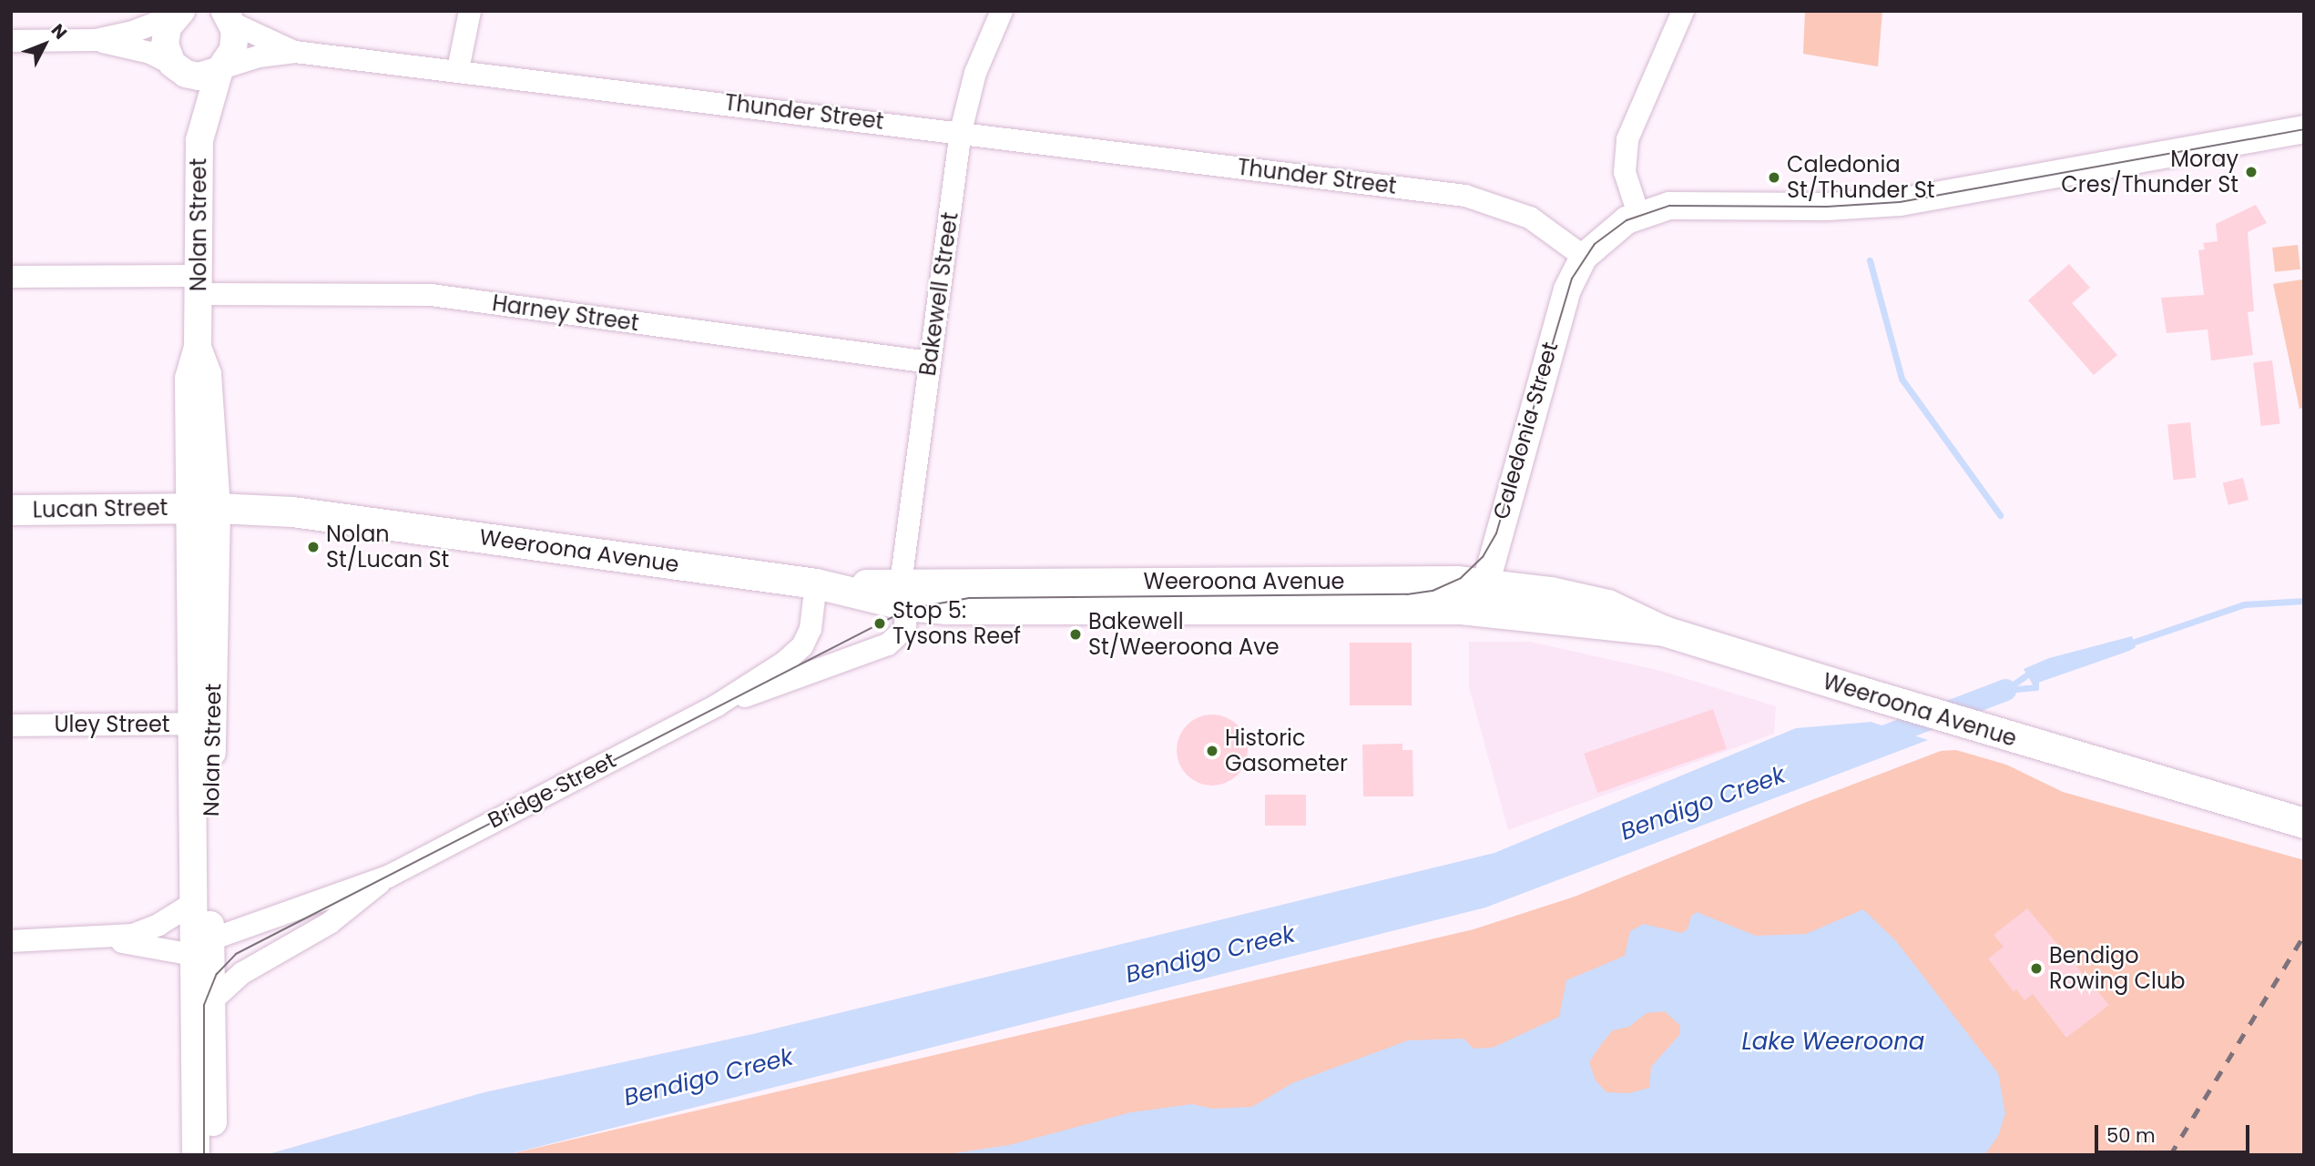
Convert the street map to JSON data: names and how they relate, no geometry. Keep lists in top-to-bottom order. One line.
{"streets":{"main road":["Lucan Street","Weeroona Avenue"],"street":["Thunder Street","Nolan Street","Bakewell Street","Harney Street","Caledonia Street","Uley Street","Bridge Street"]},"crossings":[["Thunder Street","Nolan Street"],["Thunder Street","Bakewell Street"],["Thunder Street","Caledonia Street"],["Nolan Street","Harney Street"],["Nolan Street","Lucan Street"],["Nolan Street","Weeroona Avenue"],["Nolan Street","Uley Street"],["Nolan Street","Bridge Street"],["Bakewell Street","Harney Street"],["Bakewell Street","Weeroona Avenue"],["Bakewell Street","Bridge Street"],["Caledonia Street","Weeroona Avenue"],["Lucan Street","Weeroona Avenue"],["Weeroona Avenue","Bridge Street"]],"water":["Bendigo Creek","Lake Weeroona"],"places":["Moray Cres/Thunder St","Caledonia St/Thunder St","Nolan St/Lucan St","Stop 5: Tysons Reef","Bakewell St/Weeroona Ave","Historic Gasometer","Bendigo Rowing Club"],"scale_bar":"50 m","north":"top right"}
